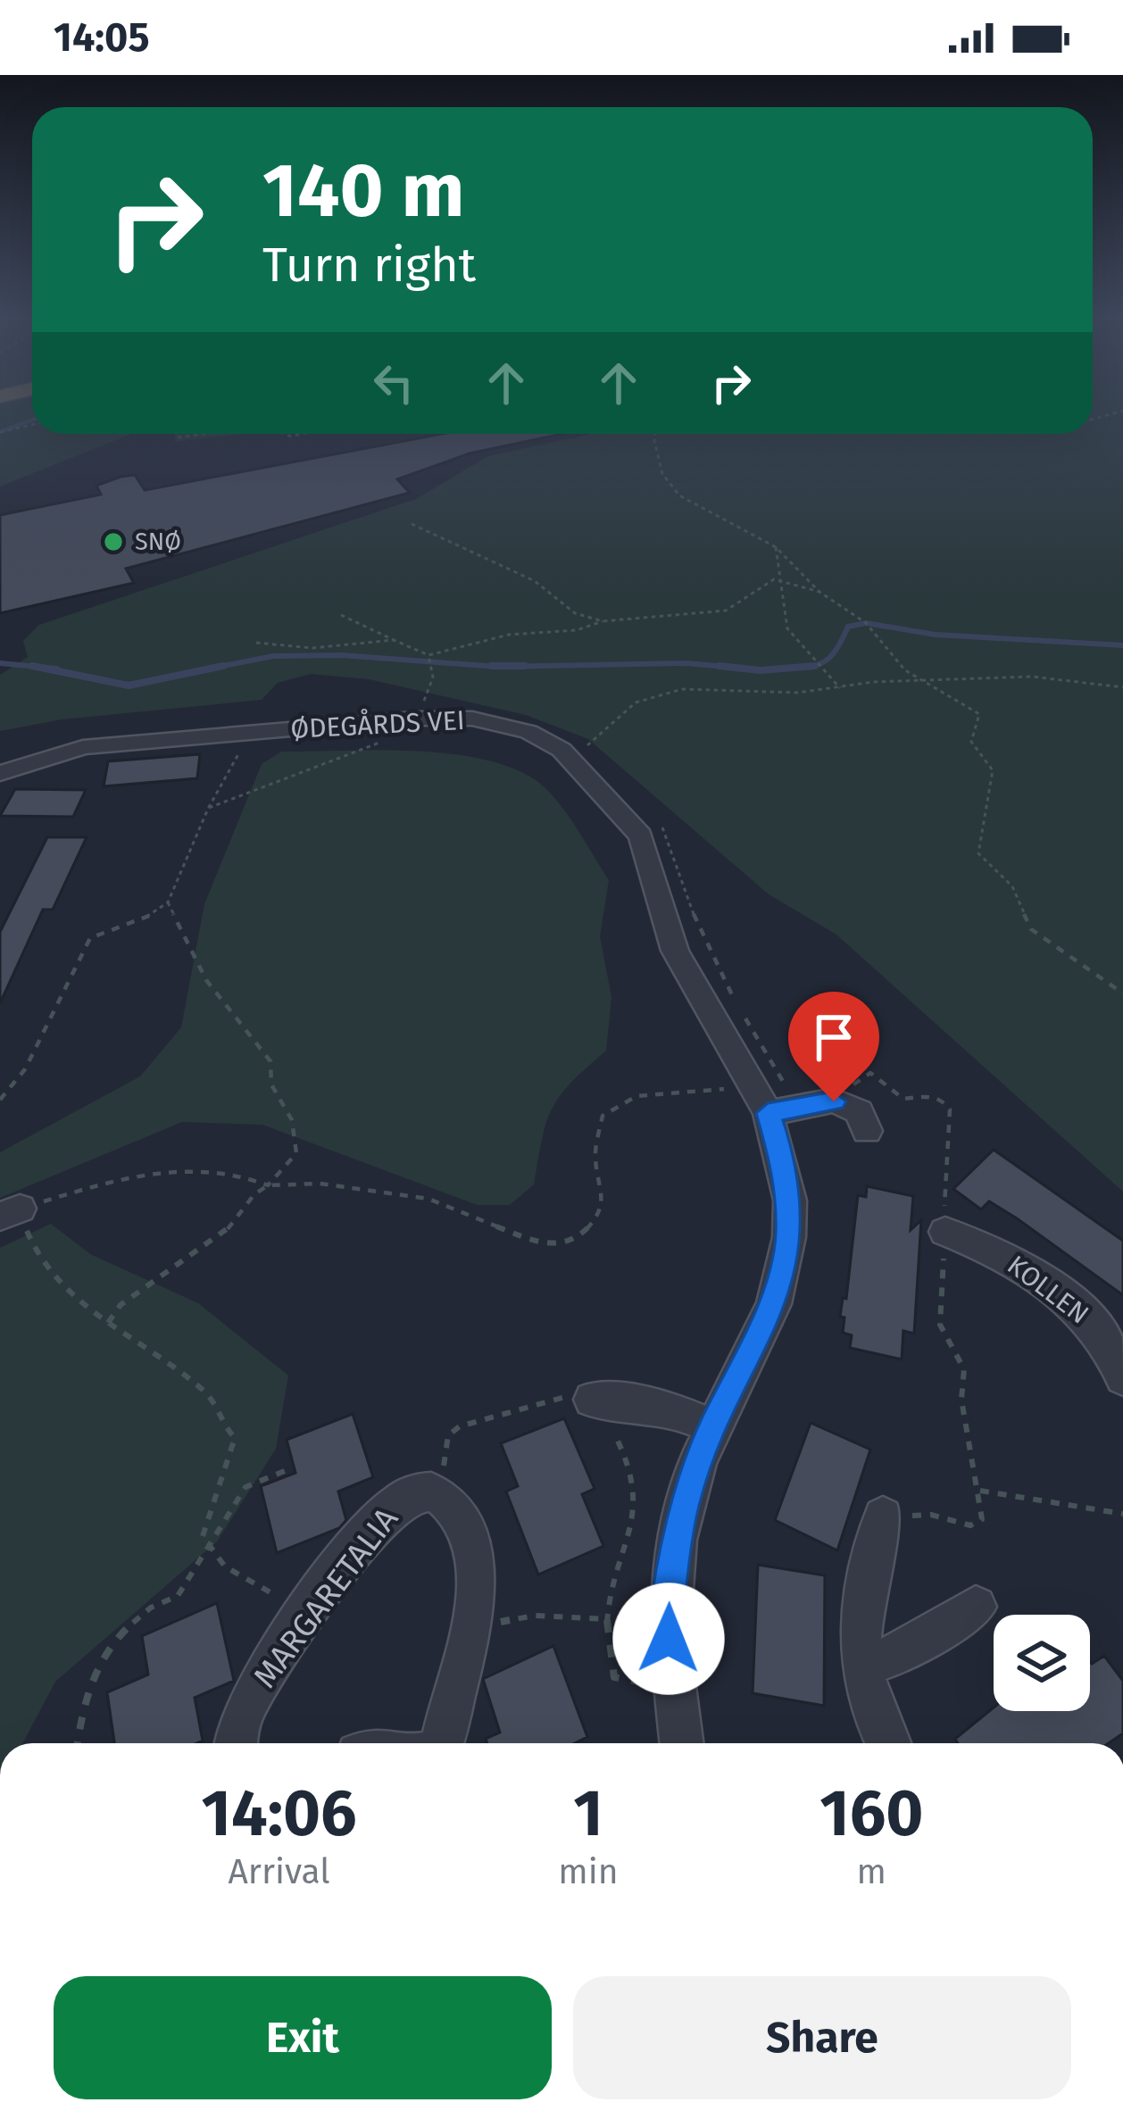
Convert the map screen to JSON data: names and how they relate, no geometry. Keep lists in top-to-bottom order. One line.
{"streets":{"street":["ØDEGÅRDS VEI","KOLLEN","MARGARETALIA"]},"places":["SNØ"],"page":{"status":"14:05","turn":["140 m","Turn right"],"eta":["14:06","Arrival","1","min","160","m"],"buttons":["Exit","Share"]}}
